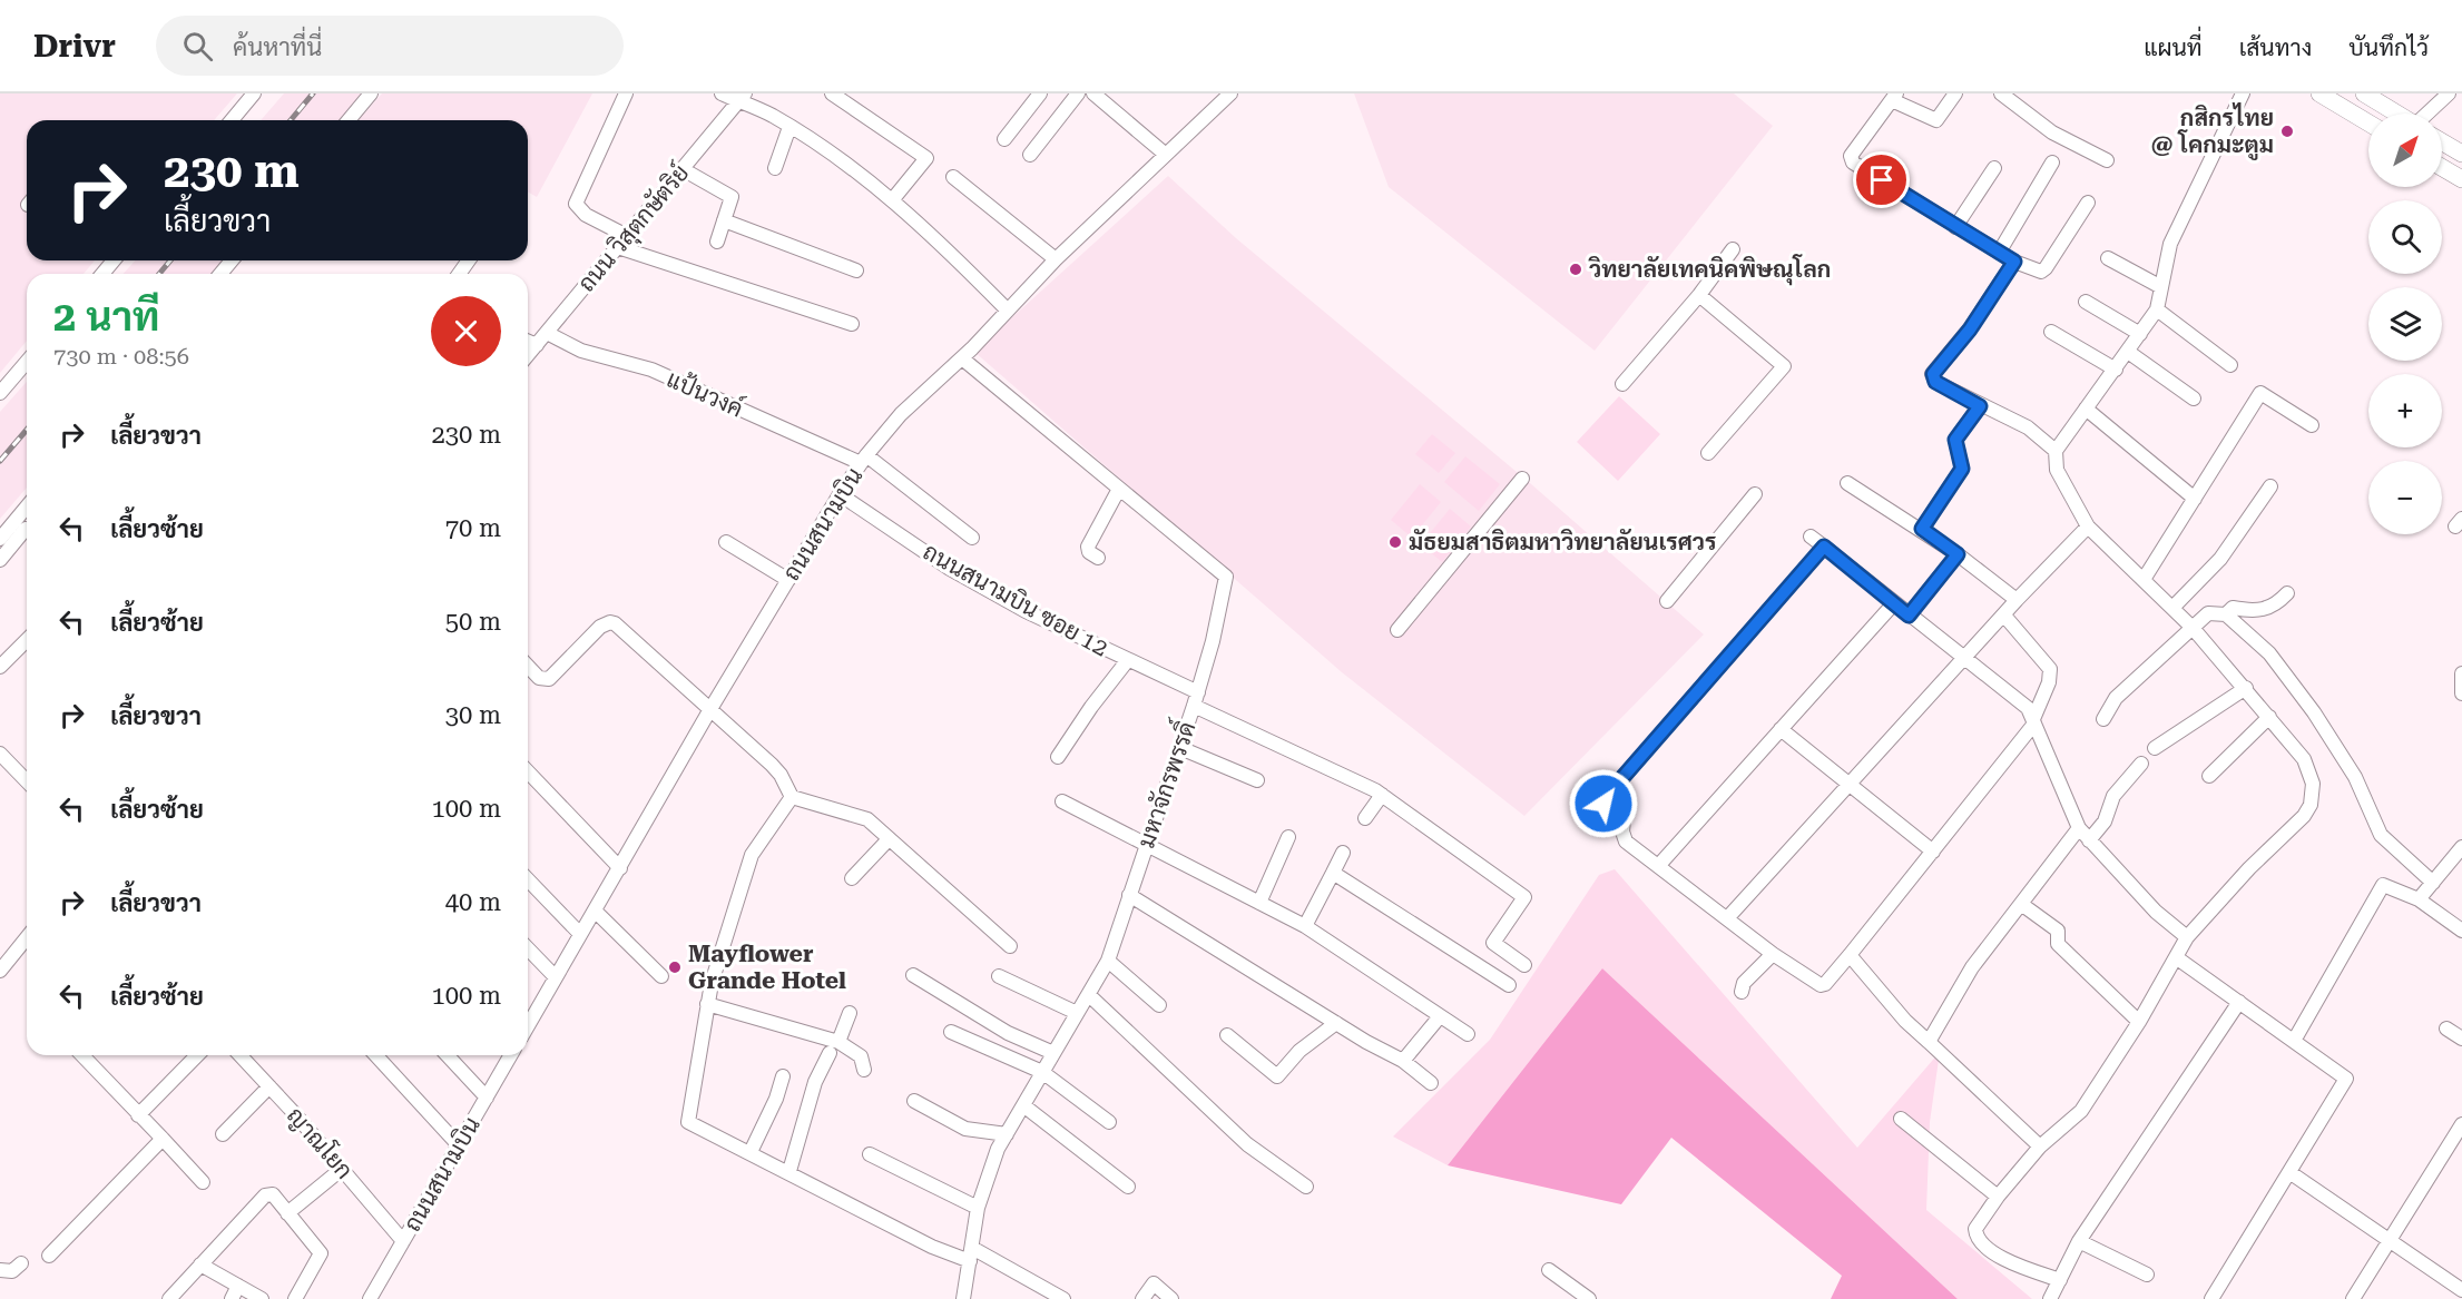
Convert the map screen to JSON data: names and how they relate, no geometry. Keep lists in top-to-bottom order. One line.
{"streets":{"street":["ถนน วิสุตกษัตริย์","แป้นวงค์","ถนนสนามบิน","ถนนสนามบิน ซอย 12","มหาจักรพรรดิ์","ญาณโยก"]},"crossings":[["ถนน วิสุตกษัตริย์","แป้นวงค์"],["แป้นวงค์","ถนนสนามบิน"],["ถนนสนามบิน","ถนนสนามบิน ซอย 12"],["ถนนสนามบิน","มหาจักรพรรดิ์"],["ถนนสนามบิน","ญาณโยก"],["ถนนสนามบิน ซอย 12","มหาจักรพรรดิ์"]],"places":["กสิกรไทย @ โคกมะตูม","วิทยาลัยเทคนิคพิษณุโลก","มัธยมสาธิตมหาวิทยาลัยนเรศวร","Mayflower Grande Hotel"],"north":"top right","page":{"header":"Drivr","search":"ค้นหาที่นี่","nav":["แผนที่","เส้นทาง","บันทึกไว้"],"map_buttons":["+","−"],"turn":["230 m","เลี้ยวขวา"],"heading":["2 นาที","730 m · 08:56"],"list":[{"name":"เลี้ยวขวา","value":"230 m"},{"name":"เลี้ยวซ้าย","value":"70 m"},{"name":"เลี้ยวซ้าย","value":"50 m"},{"name":"เลี้ยวขวา","value":"30 m"},{"name":"เลี้ยวซ้าย","value":"100 m"},{"name":"เลี้ยวขวา","value":"40 m"},{"name":"เลี้ยวซ้าย","value":"100 m"}]}}
